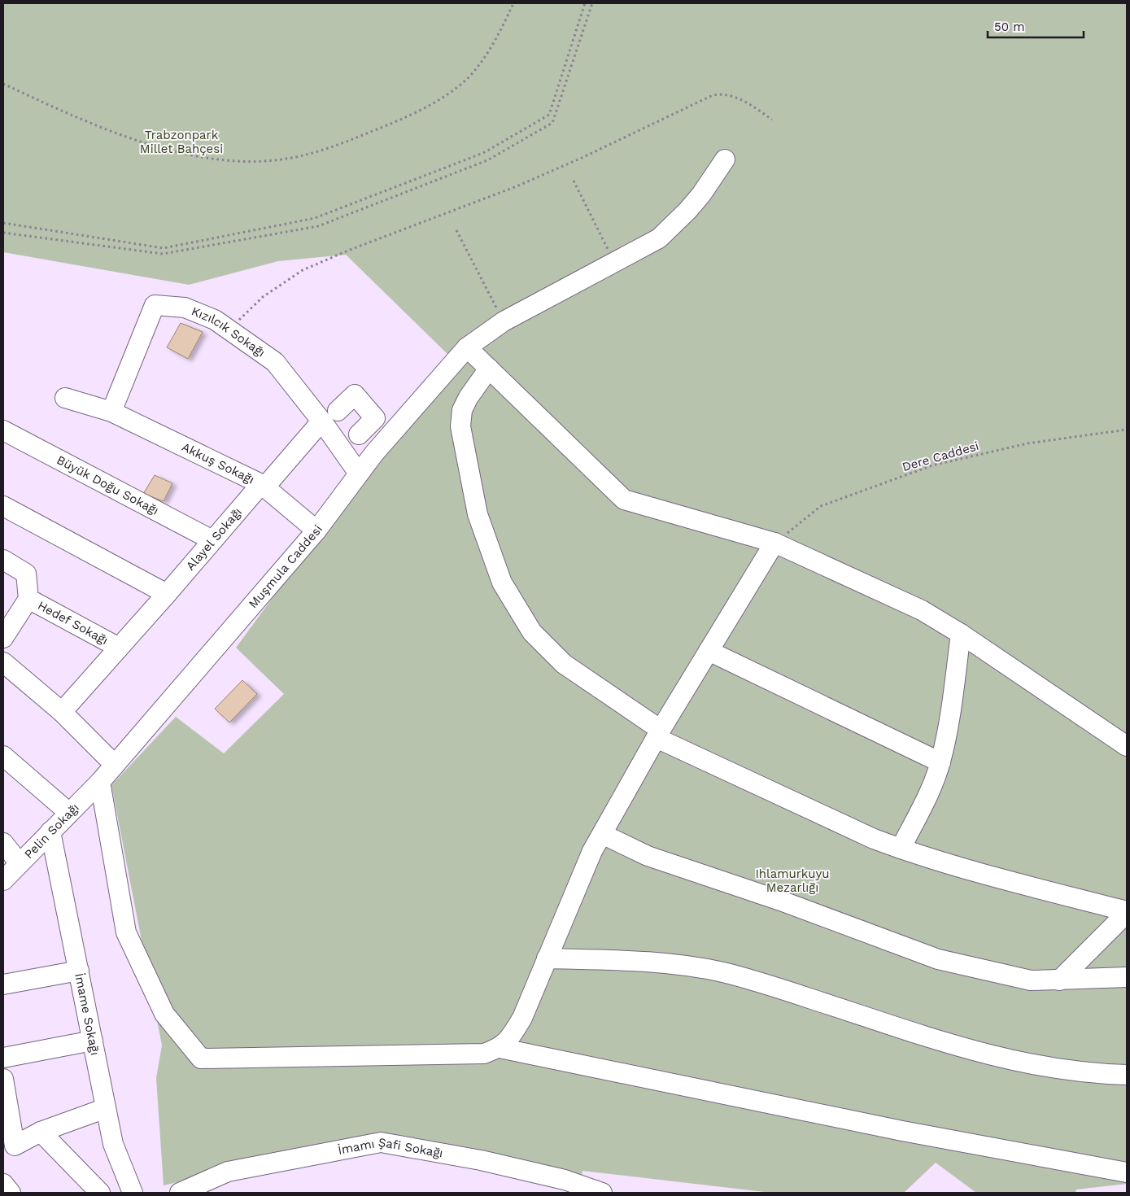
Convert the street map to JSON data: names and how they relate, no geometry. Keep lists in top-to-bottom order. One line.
{"streets":{"street":["Kızılcık Sokağı","Akkuş Sokağı","Büyük Doğu Sokağı","Alayel Sokağı","Muşmula Caddesi","Hedef Sokağı","Pelin Sokağı","İmame Sokağı","İmamı Şafi Sokağı"],"path":["Dere Caddesi"]},"crossings":[["Kızılcık Sokağı","Akkuş Sokağı"],["Kızılcık Sokağı","Alayel Sokağı"],["Kızılcık Sokağı","Muşmula Caddesi"],["Akkuş Sokağı","Alayel Sokağı"],["Akkuş Sokağı","Muşmula Caddesi"],["Büyük Doğu Sokağı","Alayel Sokağı"],["Alayel Sokağı","Muşmula Caddesi"],["Alayel Sokağı","Hedef Sokağı"],["Muşmula Caddesi","Pelin Sokağı"],["Pelin Sokağı","İmame Sokağı"]],"parks":["Trabzonpark Millet Bahçesi","Ihlamurkuyu Mezarlığı"],"scale_bar":"50 m"}
